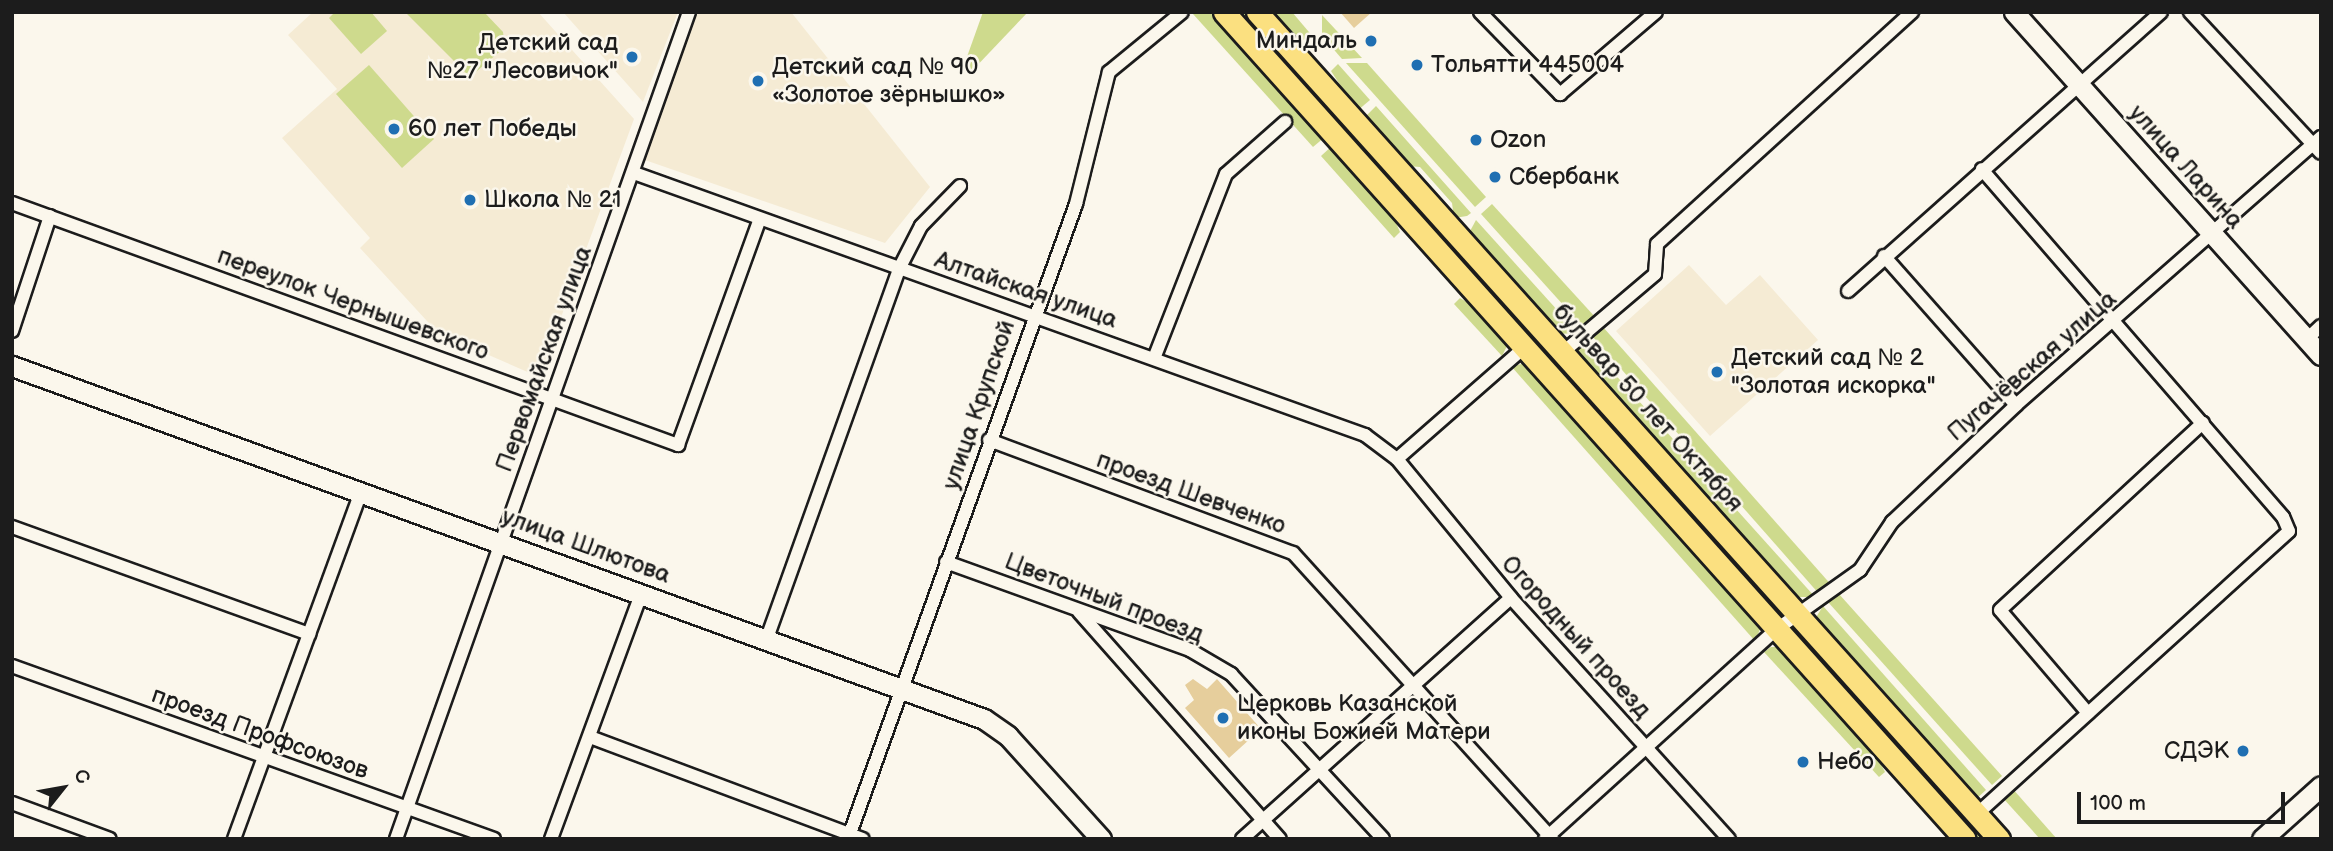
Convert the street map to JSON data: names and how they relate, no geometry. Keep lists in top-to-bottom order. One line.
{"streets":{"main road":["улица Ларина","бульвар 50 лет Октября","улица Шлютова"],"street":["Алтайская улица","переулок Чернышевского","Первомайская улица","Пугачёвская улица","улица Крупской","проезд Шевченко","Цветочный проезд","Огородный проезд","проезд Профсоюзов"]},"crossings":[["улица Ларина","Пугачёвская улица"],["Алтайская улица","переулок Чернышевского"],["Алтайская улица","Первомайская улица"],["Алтайская улица","улица Крупской"],["Алтайская улица","Огородный проезд"],["переулок Чернышевского","Первомайская улица"],["Первомайская улица","улица Шлютова"],["Первомайская улица","проезд Профсоюзов"],["Пугачёвская улица","бульвар 50 лет Октября"],["улица Крупской","проезд Шевченко"],["улица Крупской","улица Шлютова"],["улица Крупской","Цветочный проезд"]],"places":["Миндаль","Детский сад №27 \"Лесовичок\"","Тольятти 445004","Детский сад № 90 «Золотое зёрнышко»","60 лет Победы","Ozon","Сбербанк","Школа № 21","Детский сад № 2 \"Золотая искорка\"","Церковь Казанской иконы Божией Матери","СДЭК","Небо"],"scale_bar":"100 m","north":"top right"}
